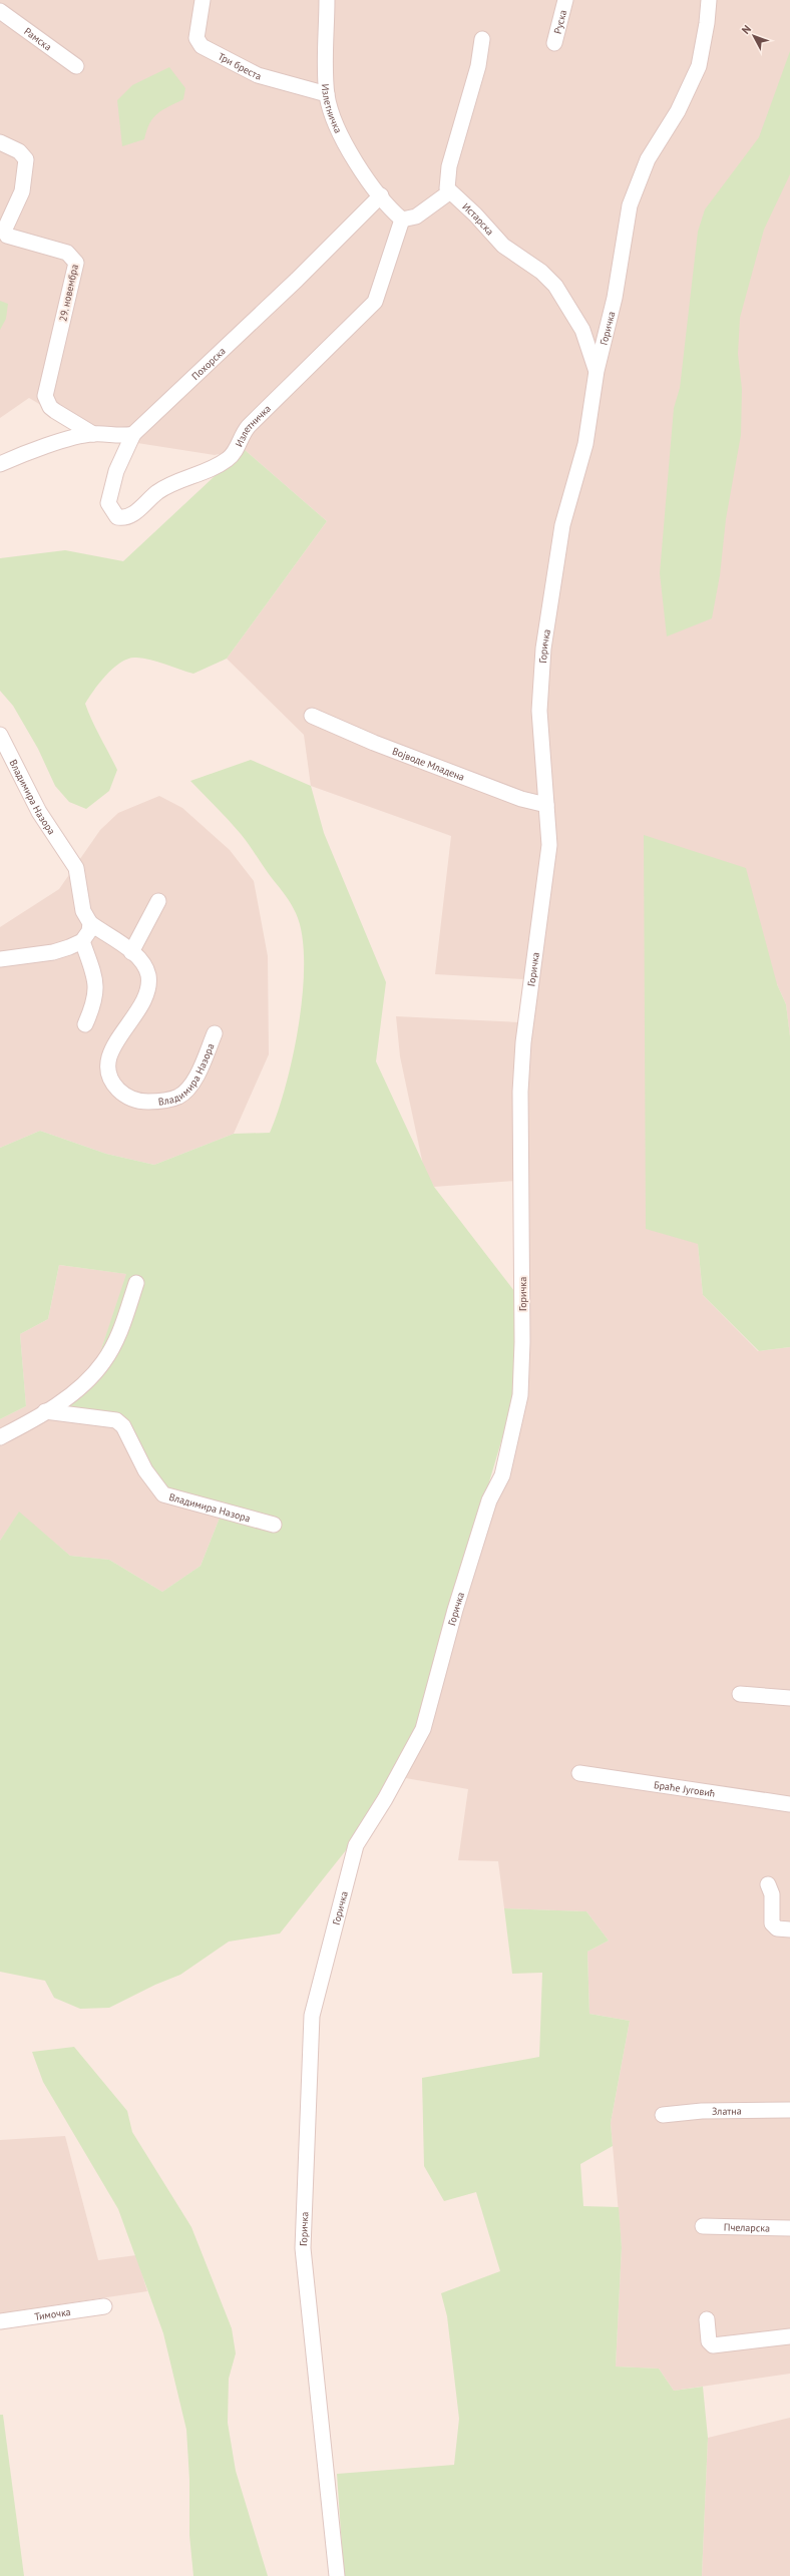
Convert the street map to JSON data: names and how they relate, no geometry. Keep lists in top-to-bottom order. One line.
{"streets":{"street":["Руска","Рамска","Три бреста","Излетничка","Истарска","29. новембра","Горичка","Похорска","Војводе Младена","Владимира Назора","Браће Југовић","Златна","Пчеларска","Тимочка"]},"crossings":[["Три бреста","Излетничка"],["Излетничка","Похорска"],["Истарска","Горичка"],["Горичка","Војводе Младена"]],"north":"top left"}
